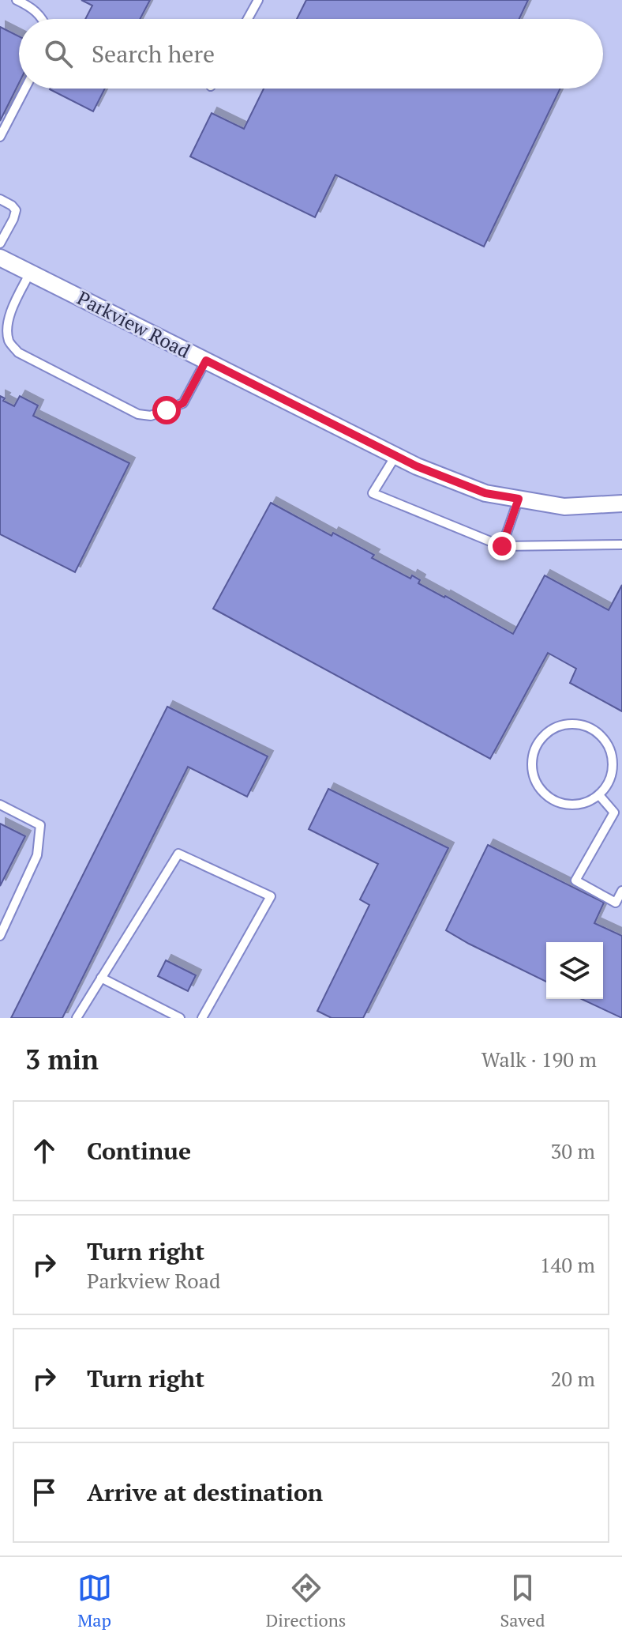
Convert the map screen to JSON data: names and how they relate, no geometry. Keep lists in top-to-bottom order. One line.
{"streets":{"street":["Parkview Road"]},"page":{"search":"Search here","heading":["3 min","Walk · 190 m"],"list":[["Continue","30 m"],["Turn right","Parkview Road","140 m"],["Turn right","20 m"],"Arrive at destination"],"nav":["Map","Directions","Saved"]}}
